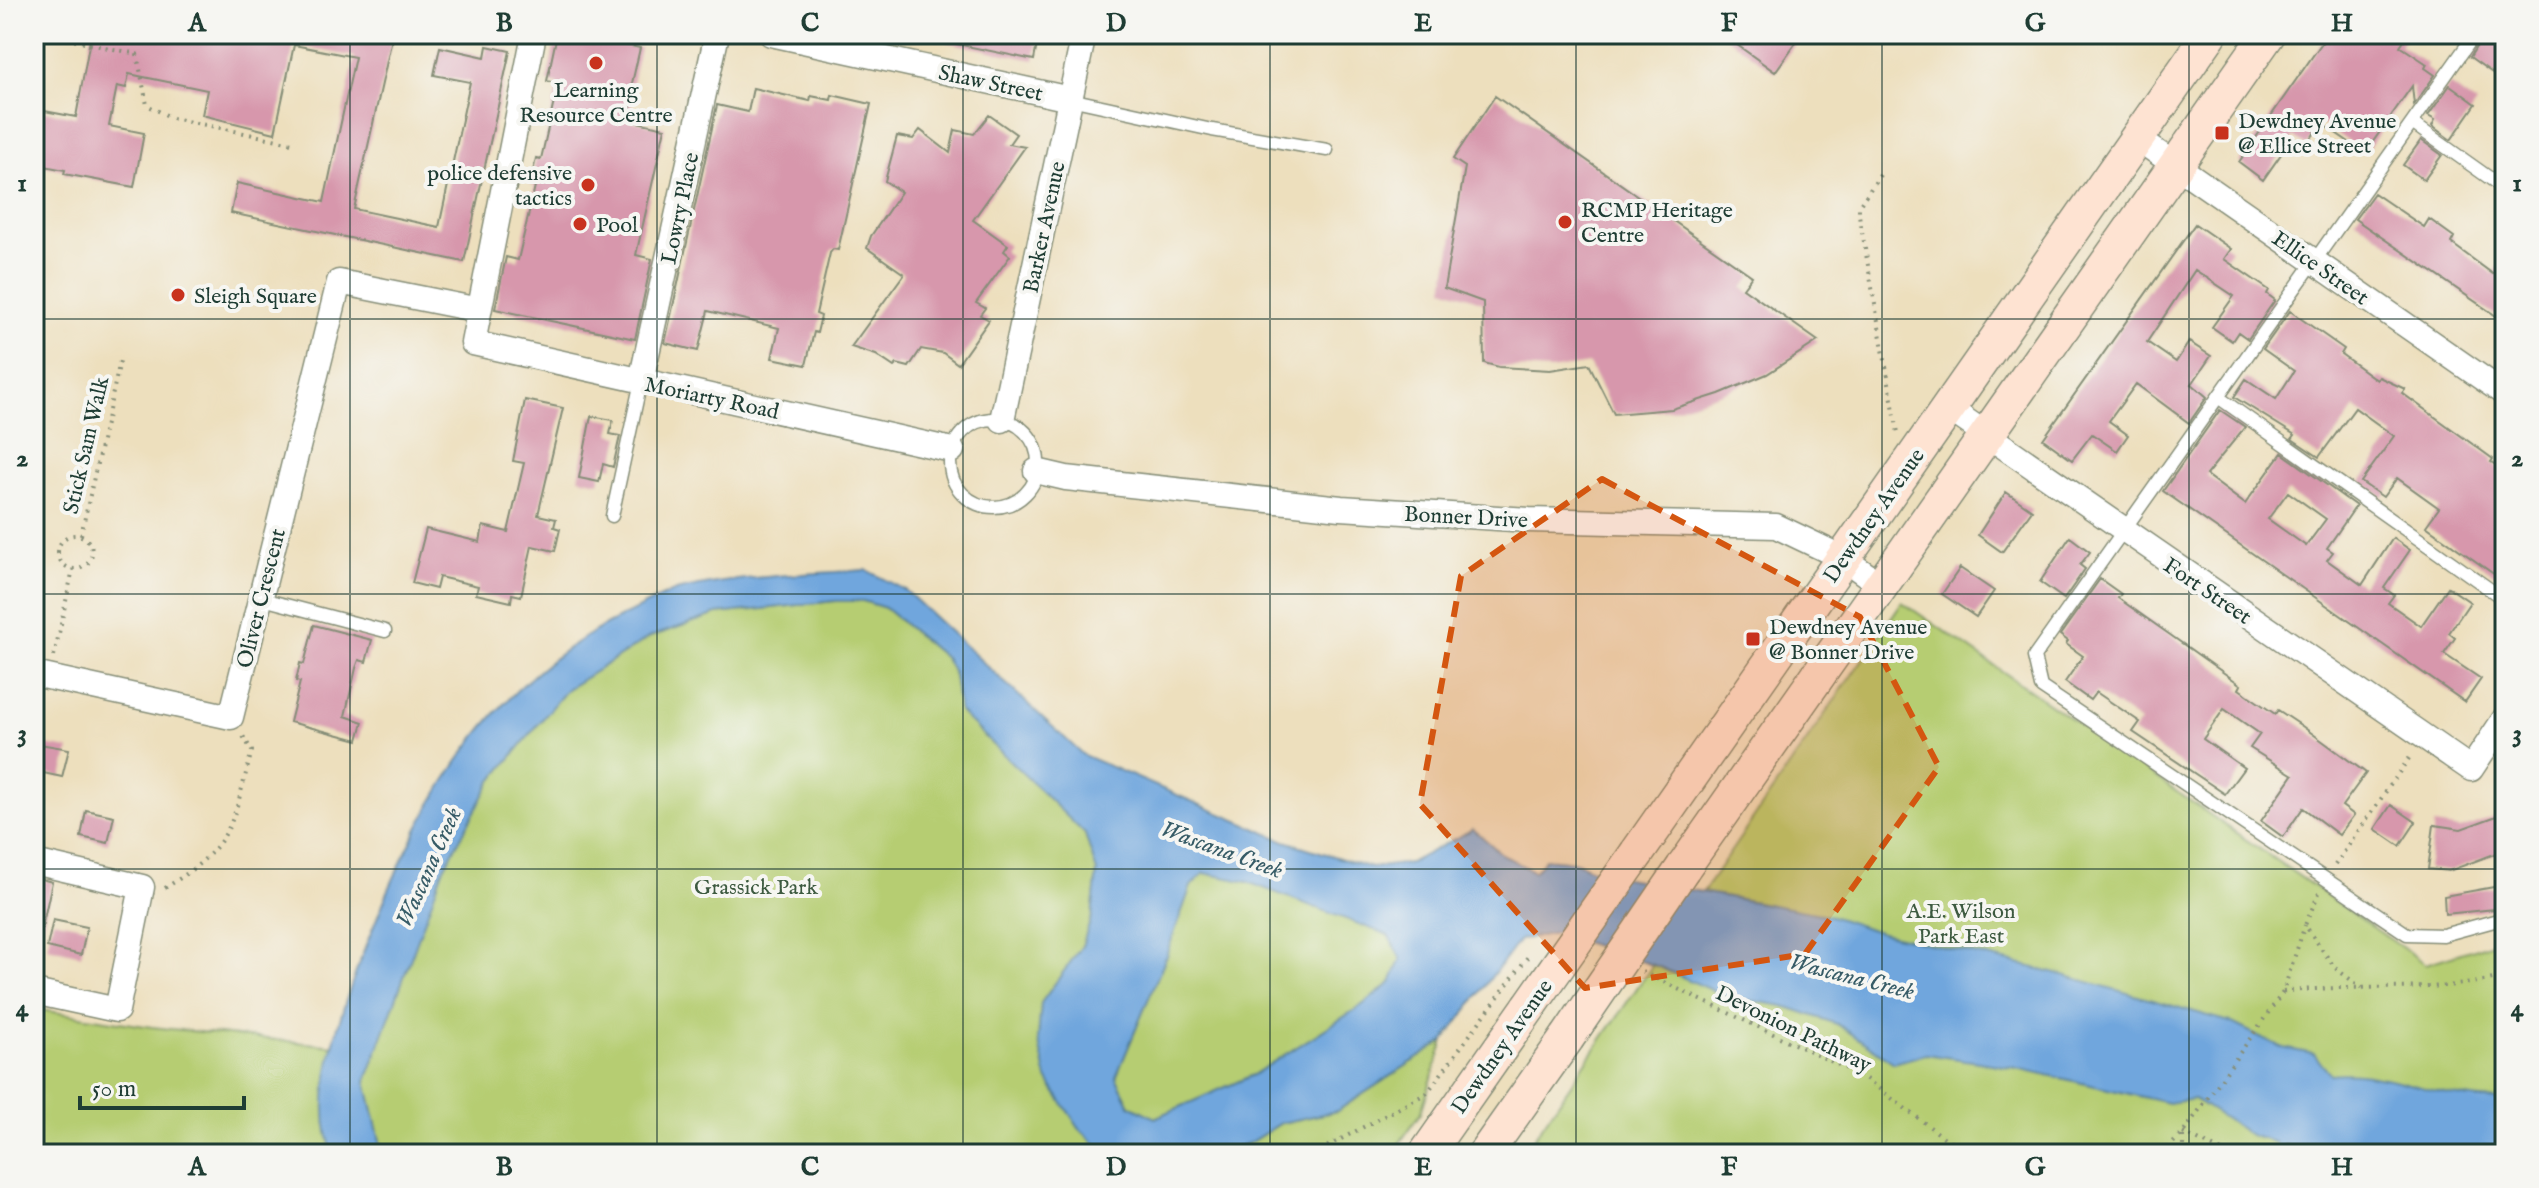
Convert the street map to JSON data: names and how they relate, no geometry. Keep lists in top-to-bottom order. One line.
{"streets":{"main road":["Dewdney Avenue"],"street":["Shaw Street","Lowry Place","Barker Avenue","Ellice Street","Moriarty Road","Bonner Drive","Fort Street","Oliver Crescent"],"path":["Stick Sam Walk","Devonion Pathway"]},"crossings":[["Shaw Street","Barker Avenue"],["Lowry Place","Moriarty Road"],["Barker Avenue","Moriarty Road"],["Barker Avenue","Bonner Drive"],["Ellice Street","Dewdney Avenue"],["Moriarty Road","Bonner Drive"],["Moriarty Road","Oliver Crescent"],["Dewdney Avenue","Bonner Drive"],["Dewdney Avenue","Fort Street"]],"water":["Wascana Creek"],"parks":["Grassick Park","A.E. Wilson Park East"],"places":{"other":["Learning Resource Centre","police defensive tactics","RCMP Heritage Centre","Pool","Sleigh Square"],"transit":["Dewdney Avenue @ Ellice Street","Dewdney Avenue @ Bonner Drive"]},"scale_bar":"50 m","grid":{"columns":["A","B","C","D","E","F","G","H"],"rows":["1","2","3","4"]}}
